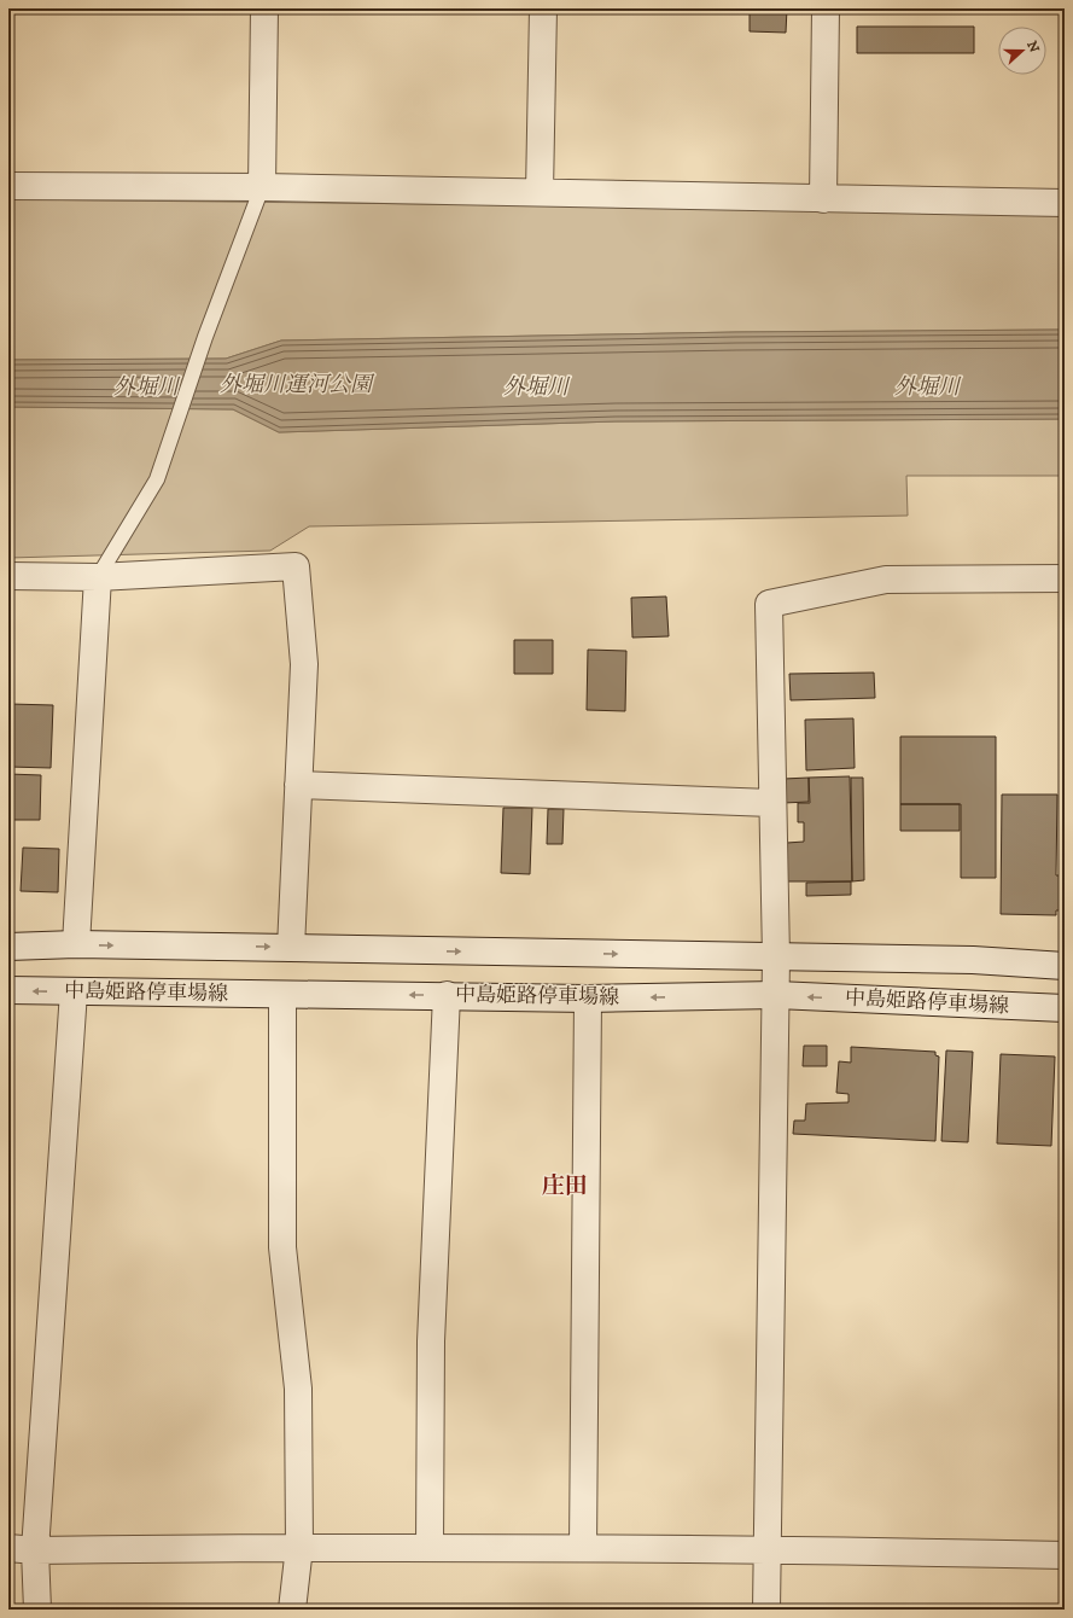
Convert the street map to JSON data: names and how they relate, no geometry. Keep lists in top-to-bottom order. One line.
{"streets":{"street":["中島姫路停車場線"]},"districts":["庄田"],"water":["外堀川運河公園","外堀川"],"north":"right"}
